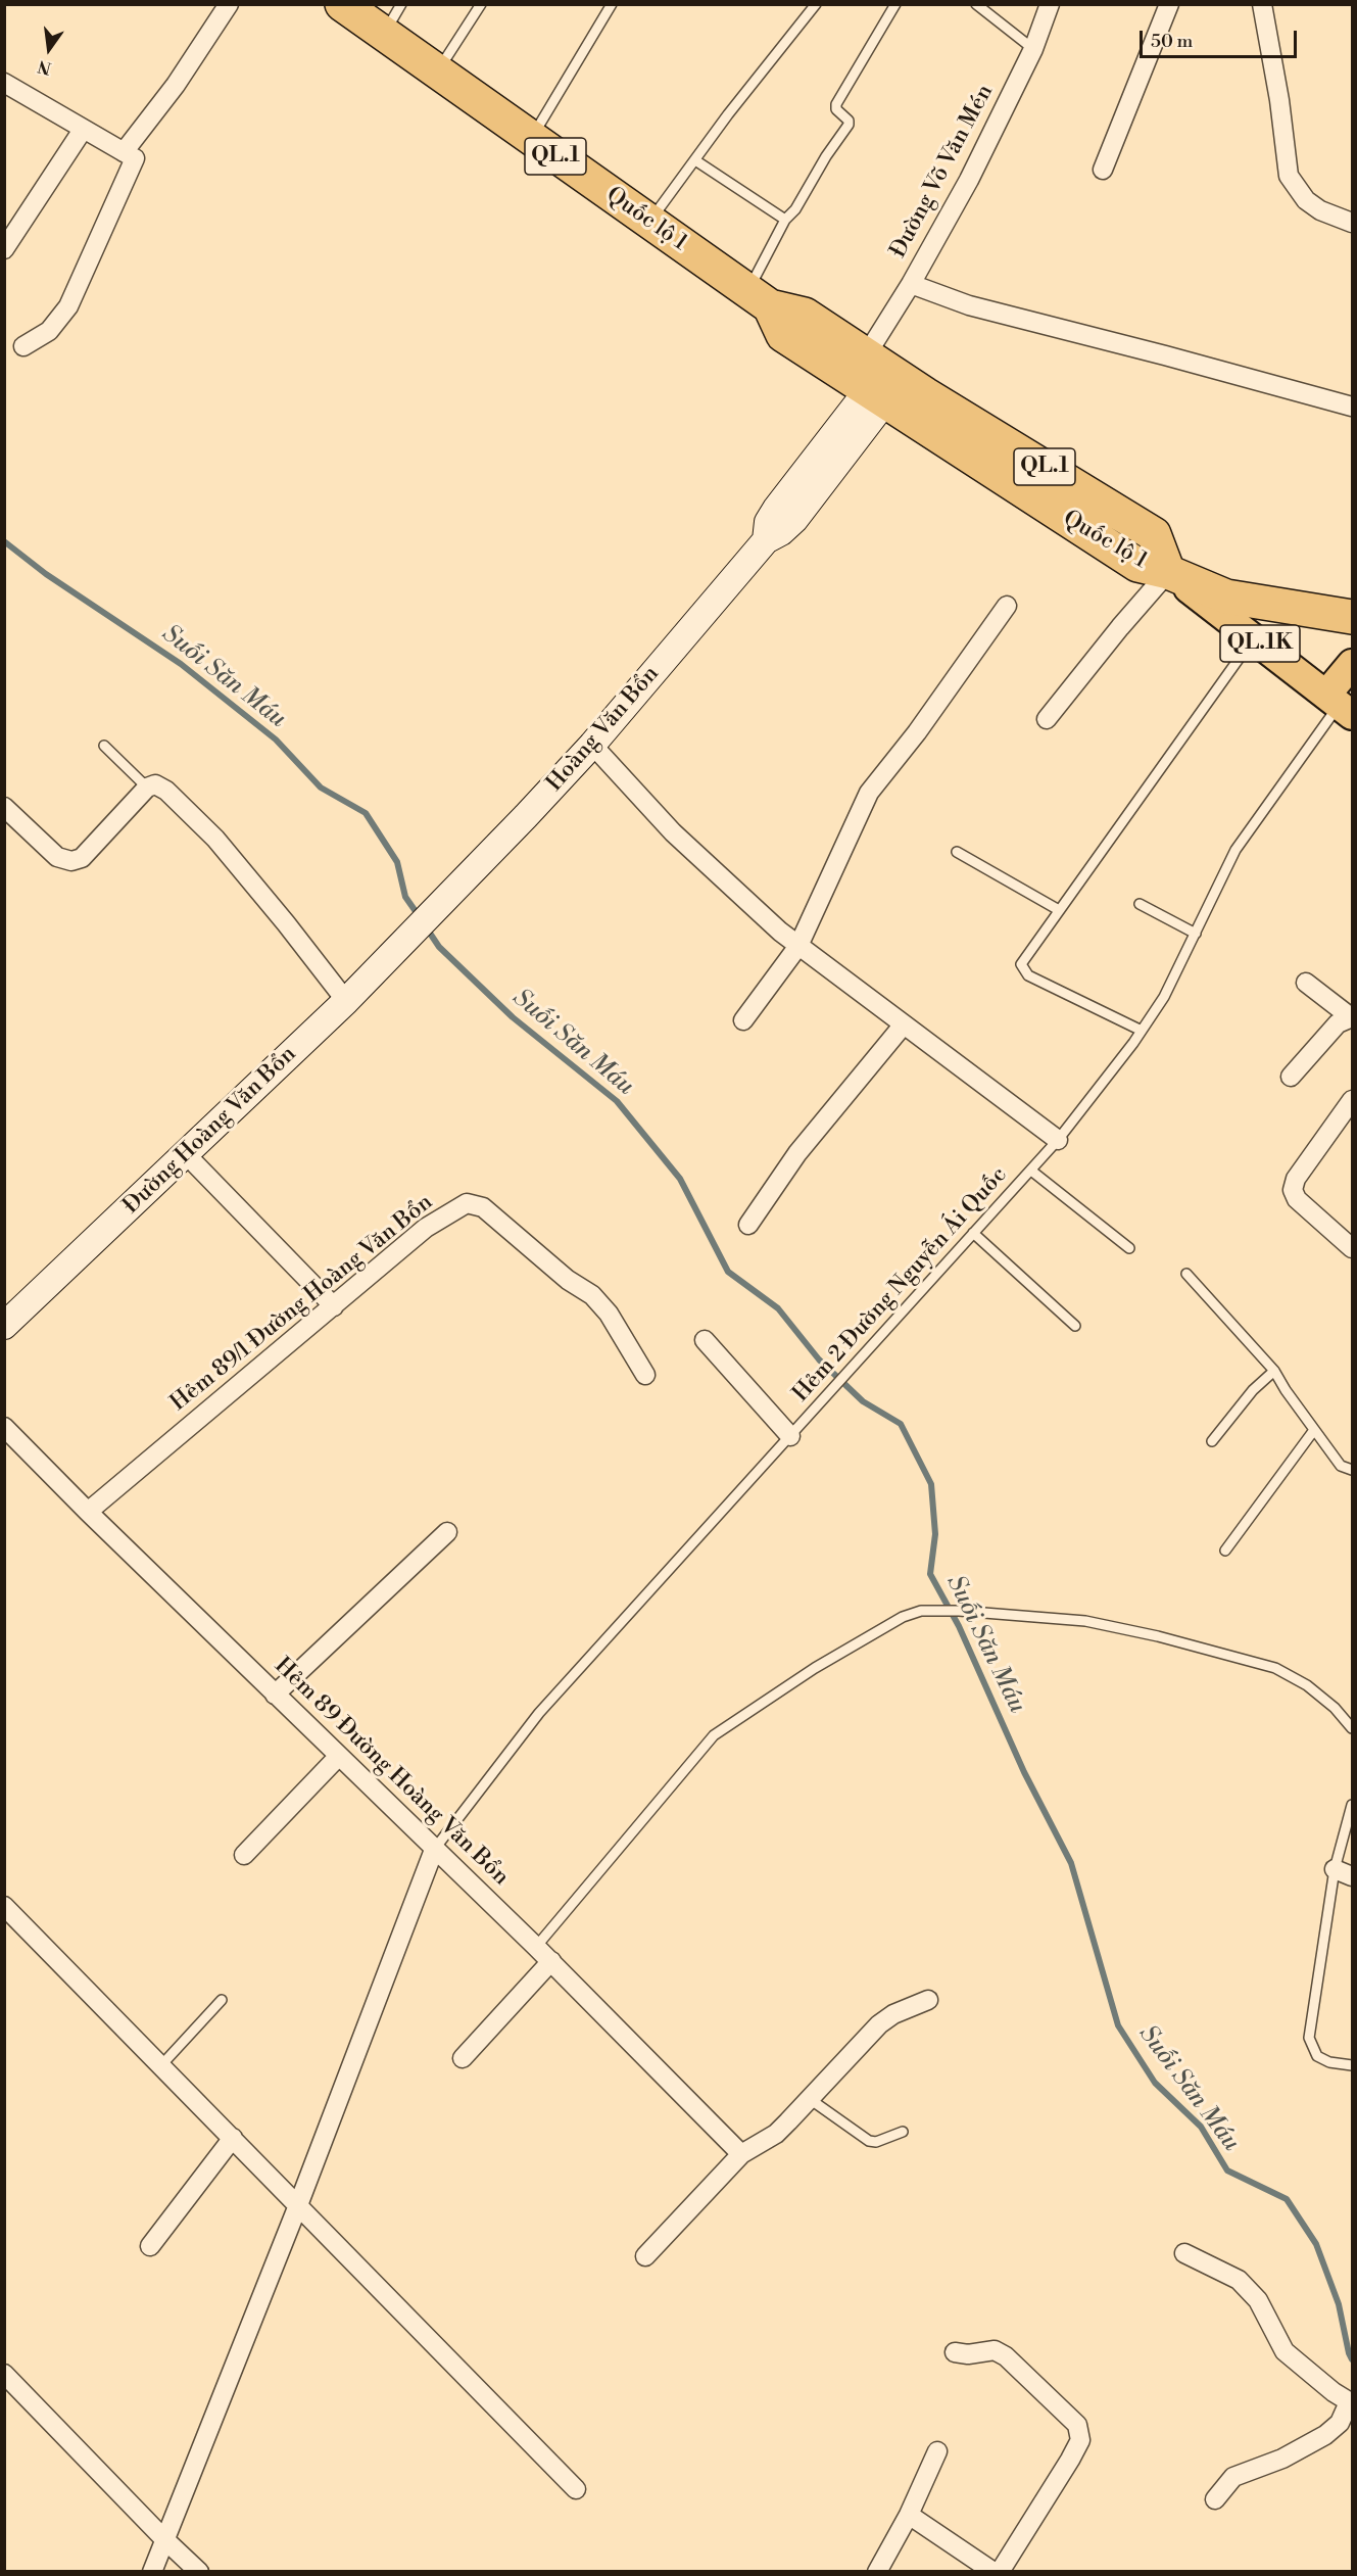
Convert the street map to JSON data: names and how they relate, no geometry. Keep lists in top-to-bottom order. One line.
{"streets":{"highway":["QL.1","Quốc lộ 1"],"main road":["QL.1K","Hoàng Văn Bổn","Đường Hoàng Văn Bổn"],"street":["Đường Võ Văn Mén","Hẻm 89/1 Đường Hoàng Văn Bổn","Hẻm 89 Đường Hoàng Văn Bổn"],"lane":["Hẻm 2 Đường Nguyễn Ái Quốc"]},"crossings":[["Đường Võ Văn Mén","Quốc lộ 1"],["Đường Võ Văn Mén","Hoàng Văn Bổn"],["Quốc lộ 1","QL.1K"],["Quốc lộ 1","Hoàng Văn Bổn"],["QL.1K","Hẻm 2 Đường Nguyễn Ái Quốc"],["Hoàng Văn Bổn","Đường Hoàng Văn Bổn"],["Hẻm 2 Đường Nguyễn Ái Quốc","Hẻm 89 Đường Hoàng Văn Bổn"],["Hẻm 89/1 Đường Hoàng Văn Bổn","Hẻm 89 Đường Hoàng Văn Bổn"]],"water":["Suối Săn Máu"],"scale_bar":"50 m","north":"bottom"}
